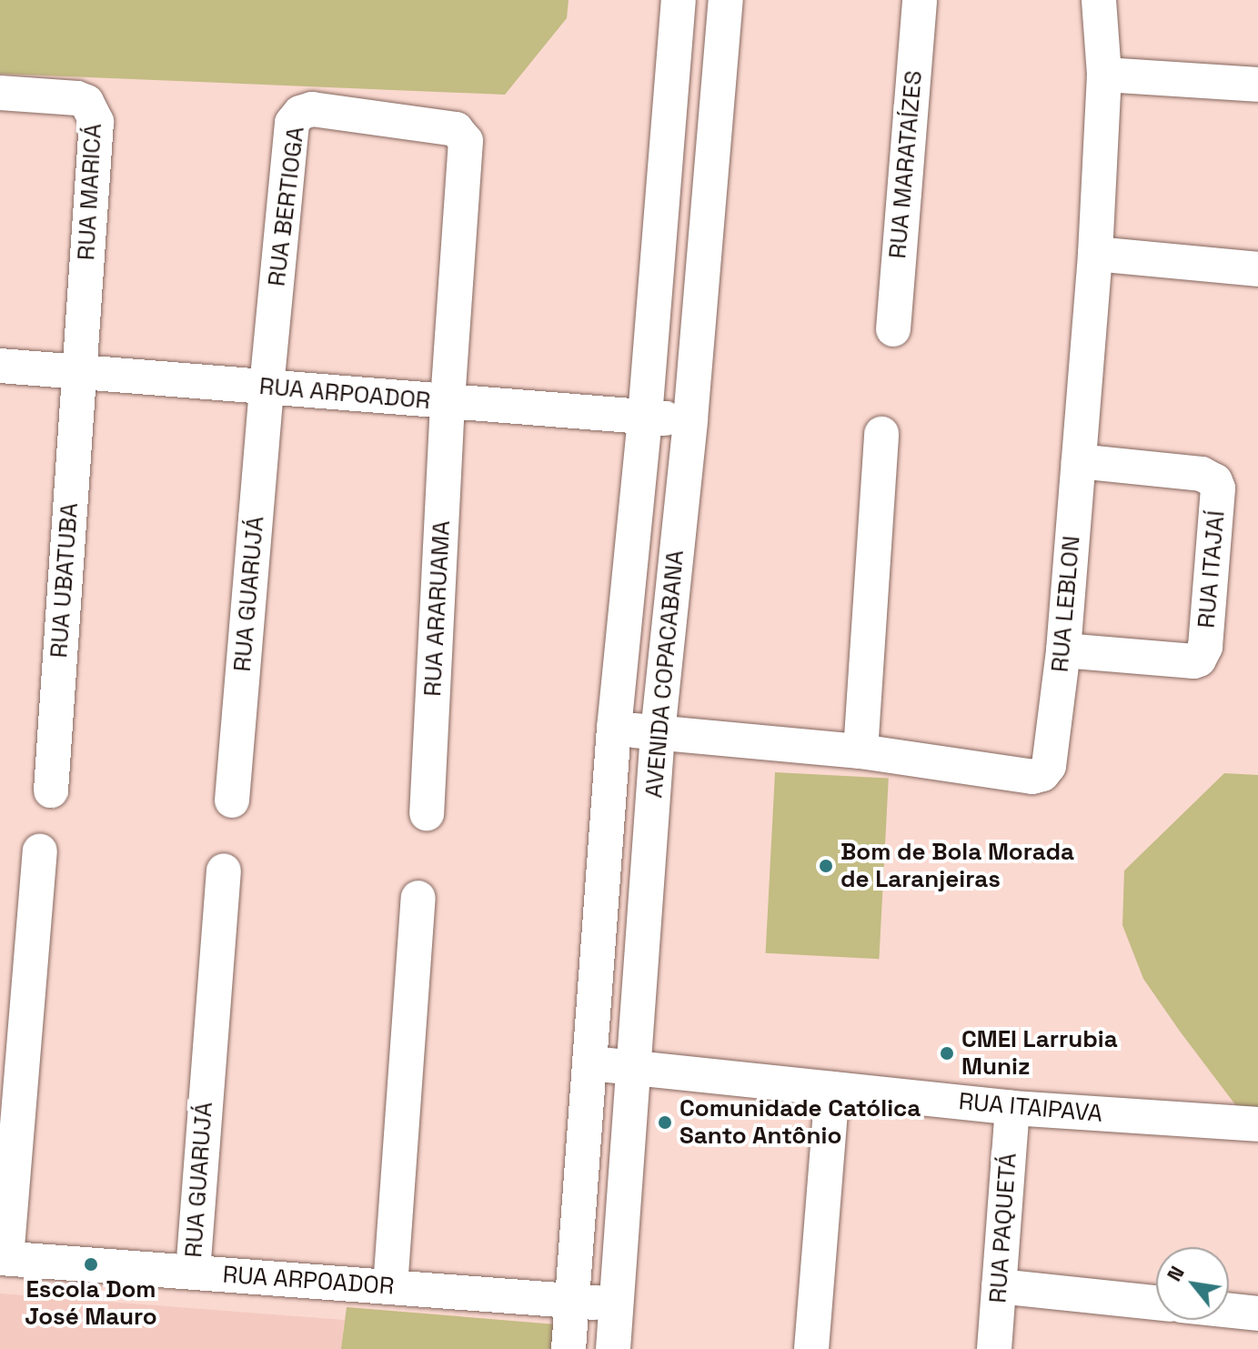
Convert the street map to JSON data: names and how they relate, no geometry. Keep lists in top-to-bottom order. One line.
{"streets":{"street":["RUA MARATAÍZES","RUA MARICÁ","RUA BERTIOGA","RUA ARPOADOR","RUA ITAJAÍ","RUA UBATUBA","RUA GUARUJÁ","RUA LEBLON","RUA ARARUAMA","AVENIDA COPACABANA","RUA ITAIPAVA","RUA PAQUETÁ"]},"crossings":[["RUA MARICÁ","RUA ARPOADOR"],["RUA MARICÁ","RUA UBATUBA"],["RUA BERTIOGA","RUA ARPOADOR"],["RUA BERTIOGA","RUA GUARUJÁ"],["RUA BERTIOGA","RUA ARARUAMA"],["RUA ARPOADOR","RUA UBATUBA"],["RUA ARPOADOR","RUA GUARUJÁ"],["RUA ARPOADOR","RUA ARARUAMA"],["RUA ARPOADOR","AVENIDA COPACABANA"],["RUA ITAJAÍ","RUA LEBLON"],["RUA LEBLON","AVENIDA COPACABANA"],["AVENIDA COPACABANA","RUA ITAIPAVA"],["RUA ITAIPAVA","RUA PAQUETÁ"]],"places":["Bom de Bola Morada de Laranjeiras","CMEI Larrubia Muniz","Comunidade Católica Santo Antônio","Escola Dom José Mauro"],"north":"top left"}
